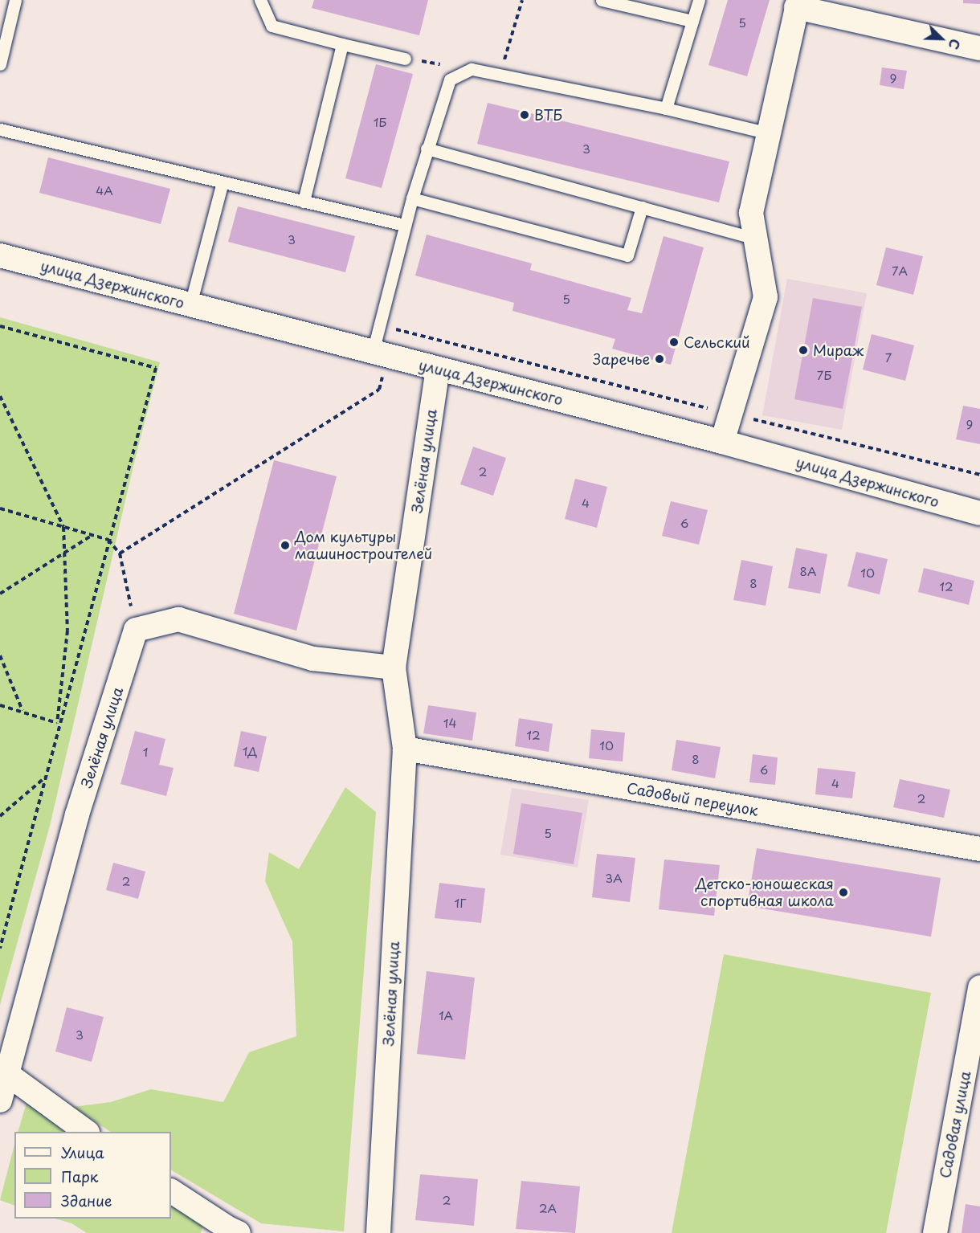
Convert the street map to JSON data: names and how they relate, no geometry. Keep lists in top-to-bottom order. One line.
{"streets":{"street":["улица Дзержинского","Зелёная улица","Садовый переулок","Садовая улица"]},"crossings":[["улица Дзержинского","Зелёная улица"],["Зелёная улица","Садовый переулок"]],"places":["ВТБ","Сельский","Мираж","Заречье","Дом культуры машиностроителей","Детско-юношеская спортивная школа"],"house_numbers":["5","9","1Б","3","4А","3","7А","5","7","7Б","9","2","4","6","8А","10","8","12","14","12","10","1Д","1","8","6","4","2","5","3А","2","1Г","1А","3","2","2А"],"legend":["Улица","Парк","Здание"],"north":"bottom right"}
